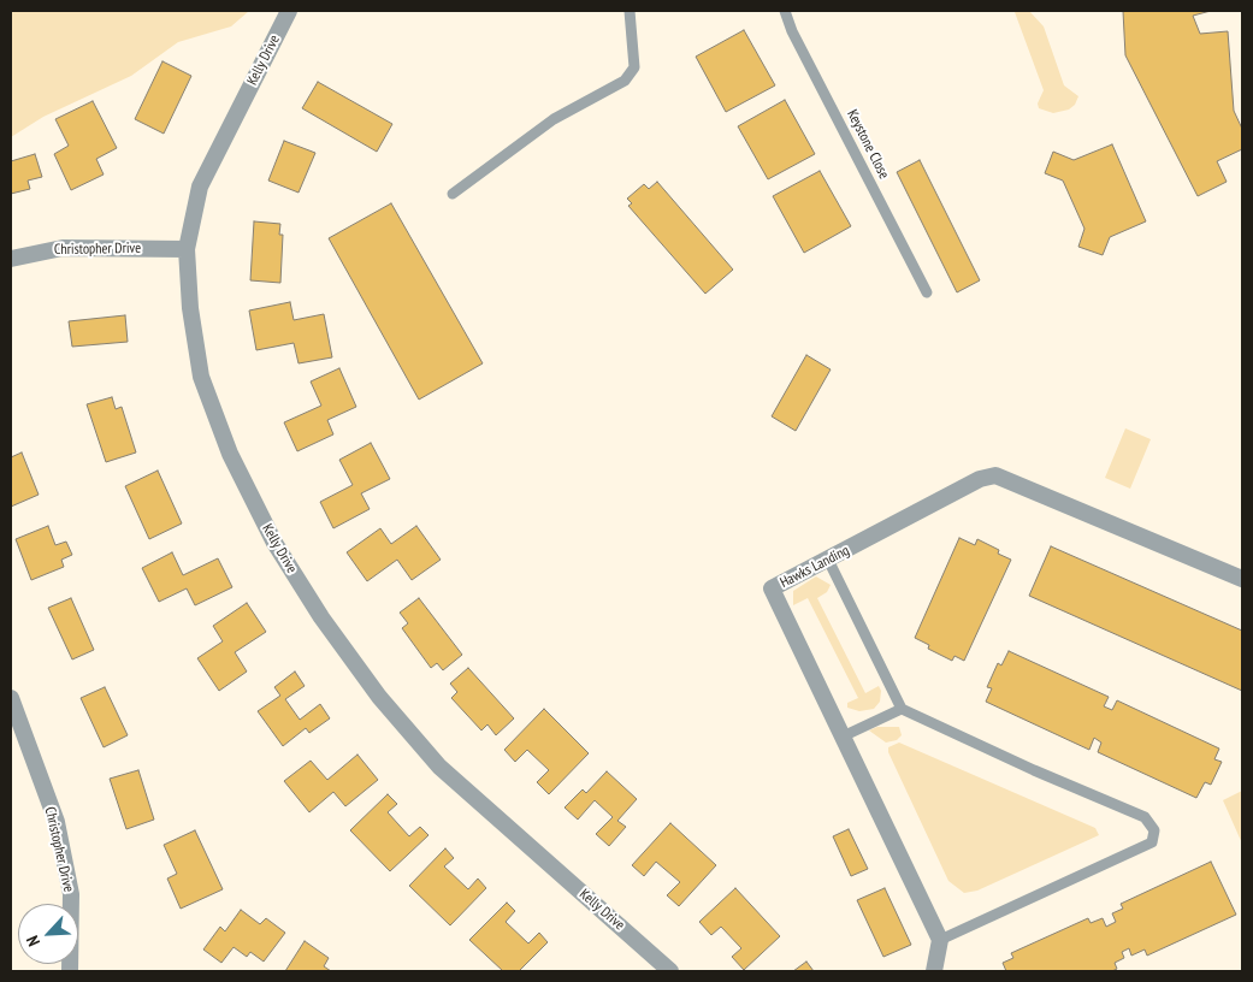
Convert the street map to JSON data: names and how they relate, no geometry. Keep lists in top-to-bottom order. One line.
{"streets":{"street":["Kelly Drive","Christopher Drive","Hawks Landing"],"lane":["Keystone Close"]},"crossings":[["Kelly Drive","Christopher Drive"]],"north":"bottom left"}
